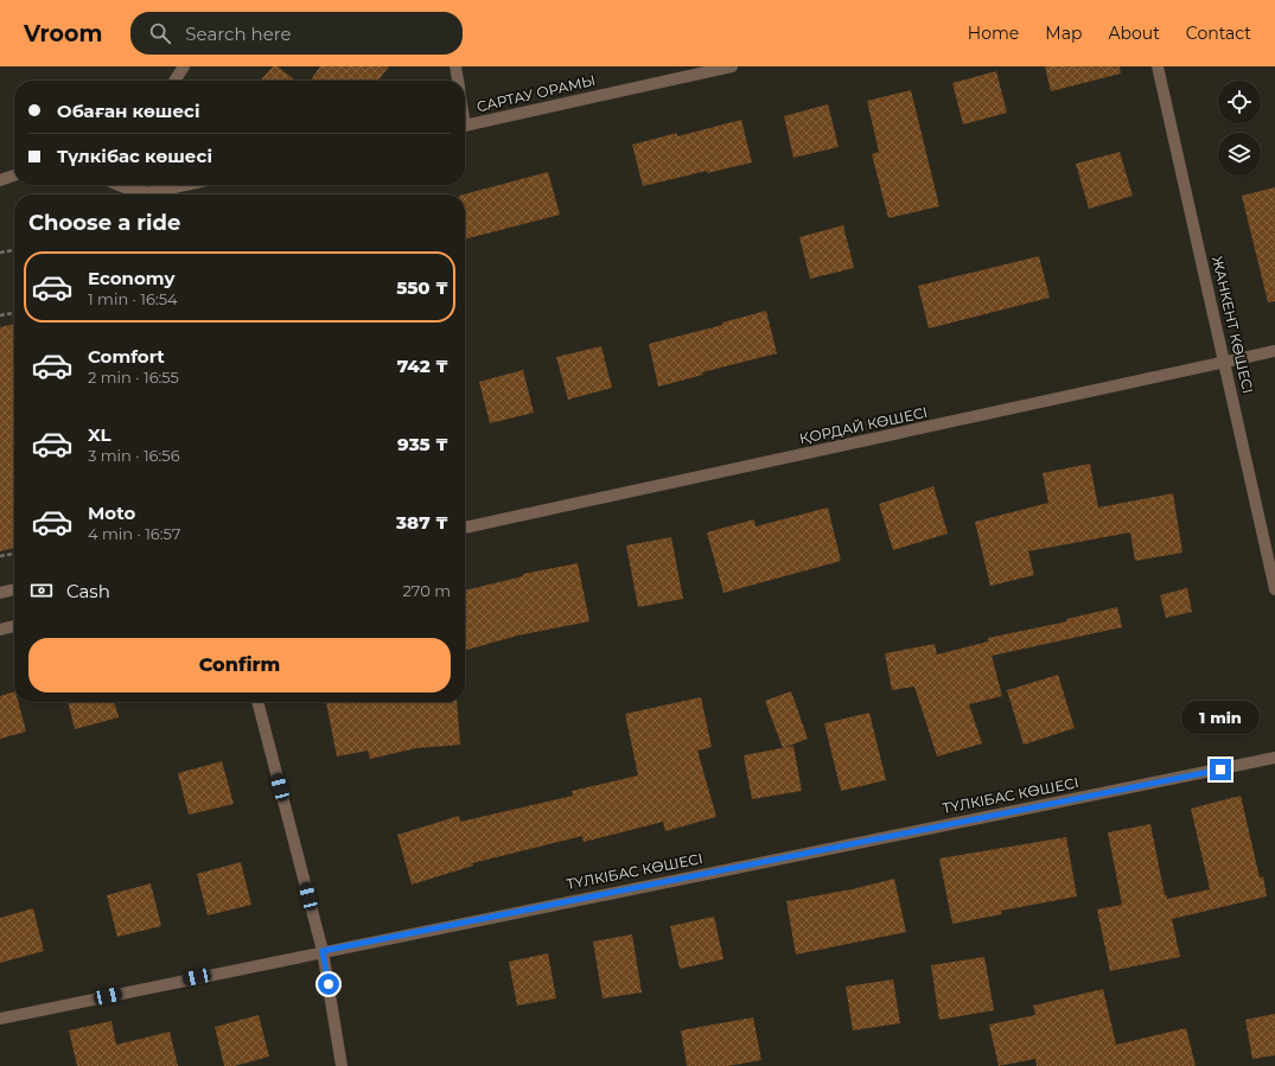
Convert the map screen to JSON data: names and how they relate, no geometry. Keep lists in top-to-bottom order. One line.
{"streets":{"street":["САРТАУ ОРАМЫ","ЖАНКЕНТ КӨШЕСІ","ҚОРДАЙ КӨШЕСІ","ТҮЛКІБАС КӨШЕСІ"]},"crossings":[["ЖАНКЕНТ КӨШЕСІ","ҚОРДАЙ КӨШЕСІ"]],"page":{"header":"Vroom","search":"Search here","nav":["Home","Map","About","Contact"],"banner":["Обаған көшесі","Түлкібас көшесі"],"heading":"Choose a ride","list":[{"name":"Economy","note":"1 min · 16:54","value":"550 ₸"},{"name":"Comfort","note":"2 min · 16:55","value":"742 ₸"},{"name":"XL","note":"3 min · 16:56","value":"935 ₸"},{"name":"Moto","note":"4 min · 16:57","value":"387 ₸"}],"pay":["Cash","270 m"],"buttons":"Confirm","bubble":"1 min"}}
